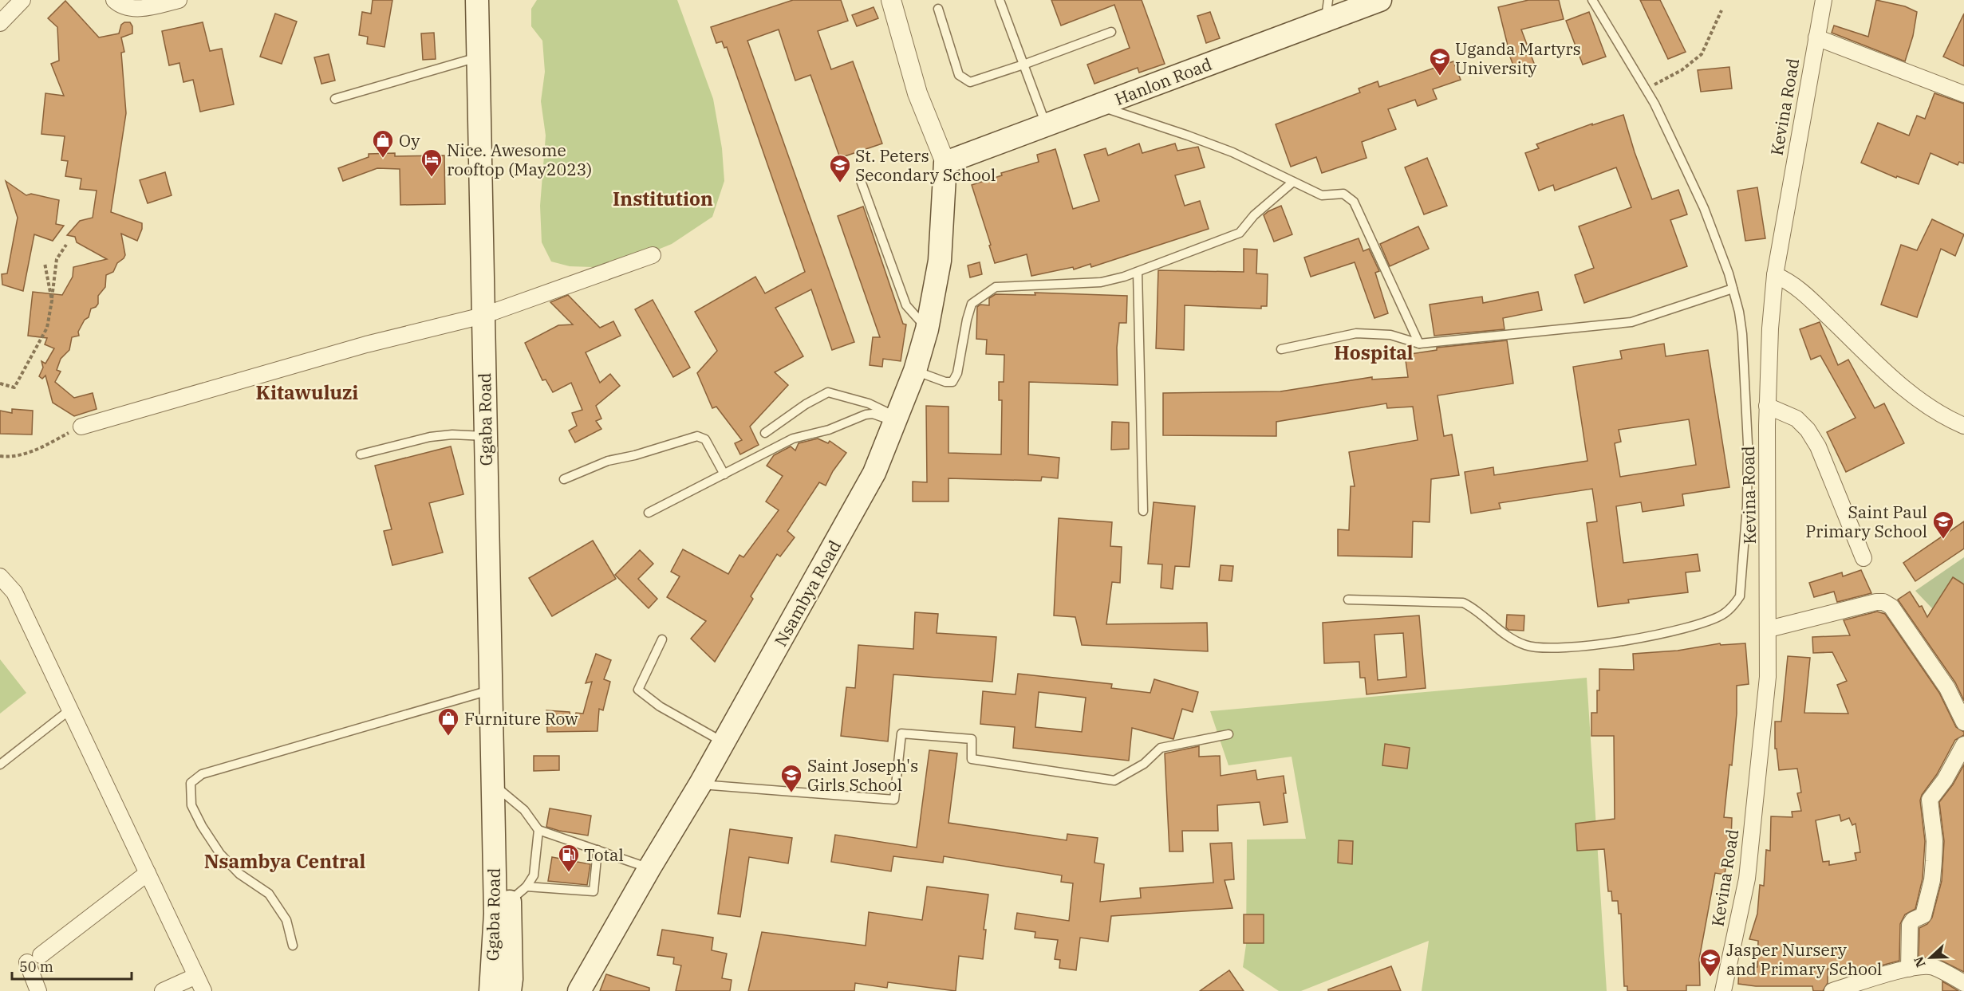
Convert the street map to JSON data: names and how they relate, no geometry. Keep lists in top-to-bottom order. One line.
{"streets":{"main road":["Hanlon Road","Ggaba Road","Nsambya Road"],"street":["Kevina Road"]},"crossings":[["Hanlon Road","Nsambya Road"]],"districts":["Institution","Hospital","Kitawuluzi","Nsambya Central"],"places":{"school or university":["Uganda Martyrs University","St. Peters Secondary School","Saint Paul Primary School","Saint Joseph's Girls School","Jasper Nursery and Primary School"],"shop":["Oy","Furniture Row"],"hotel":["Nice. Awesome rooftop (May2023)"],"fuel station":["Total"]},"scale_bar":"50 m","north":"left"}
